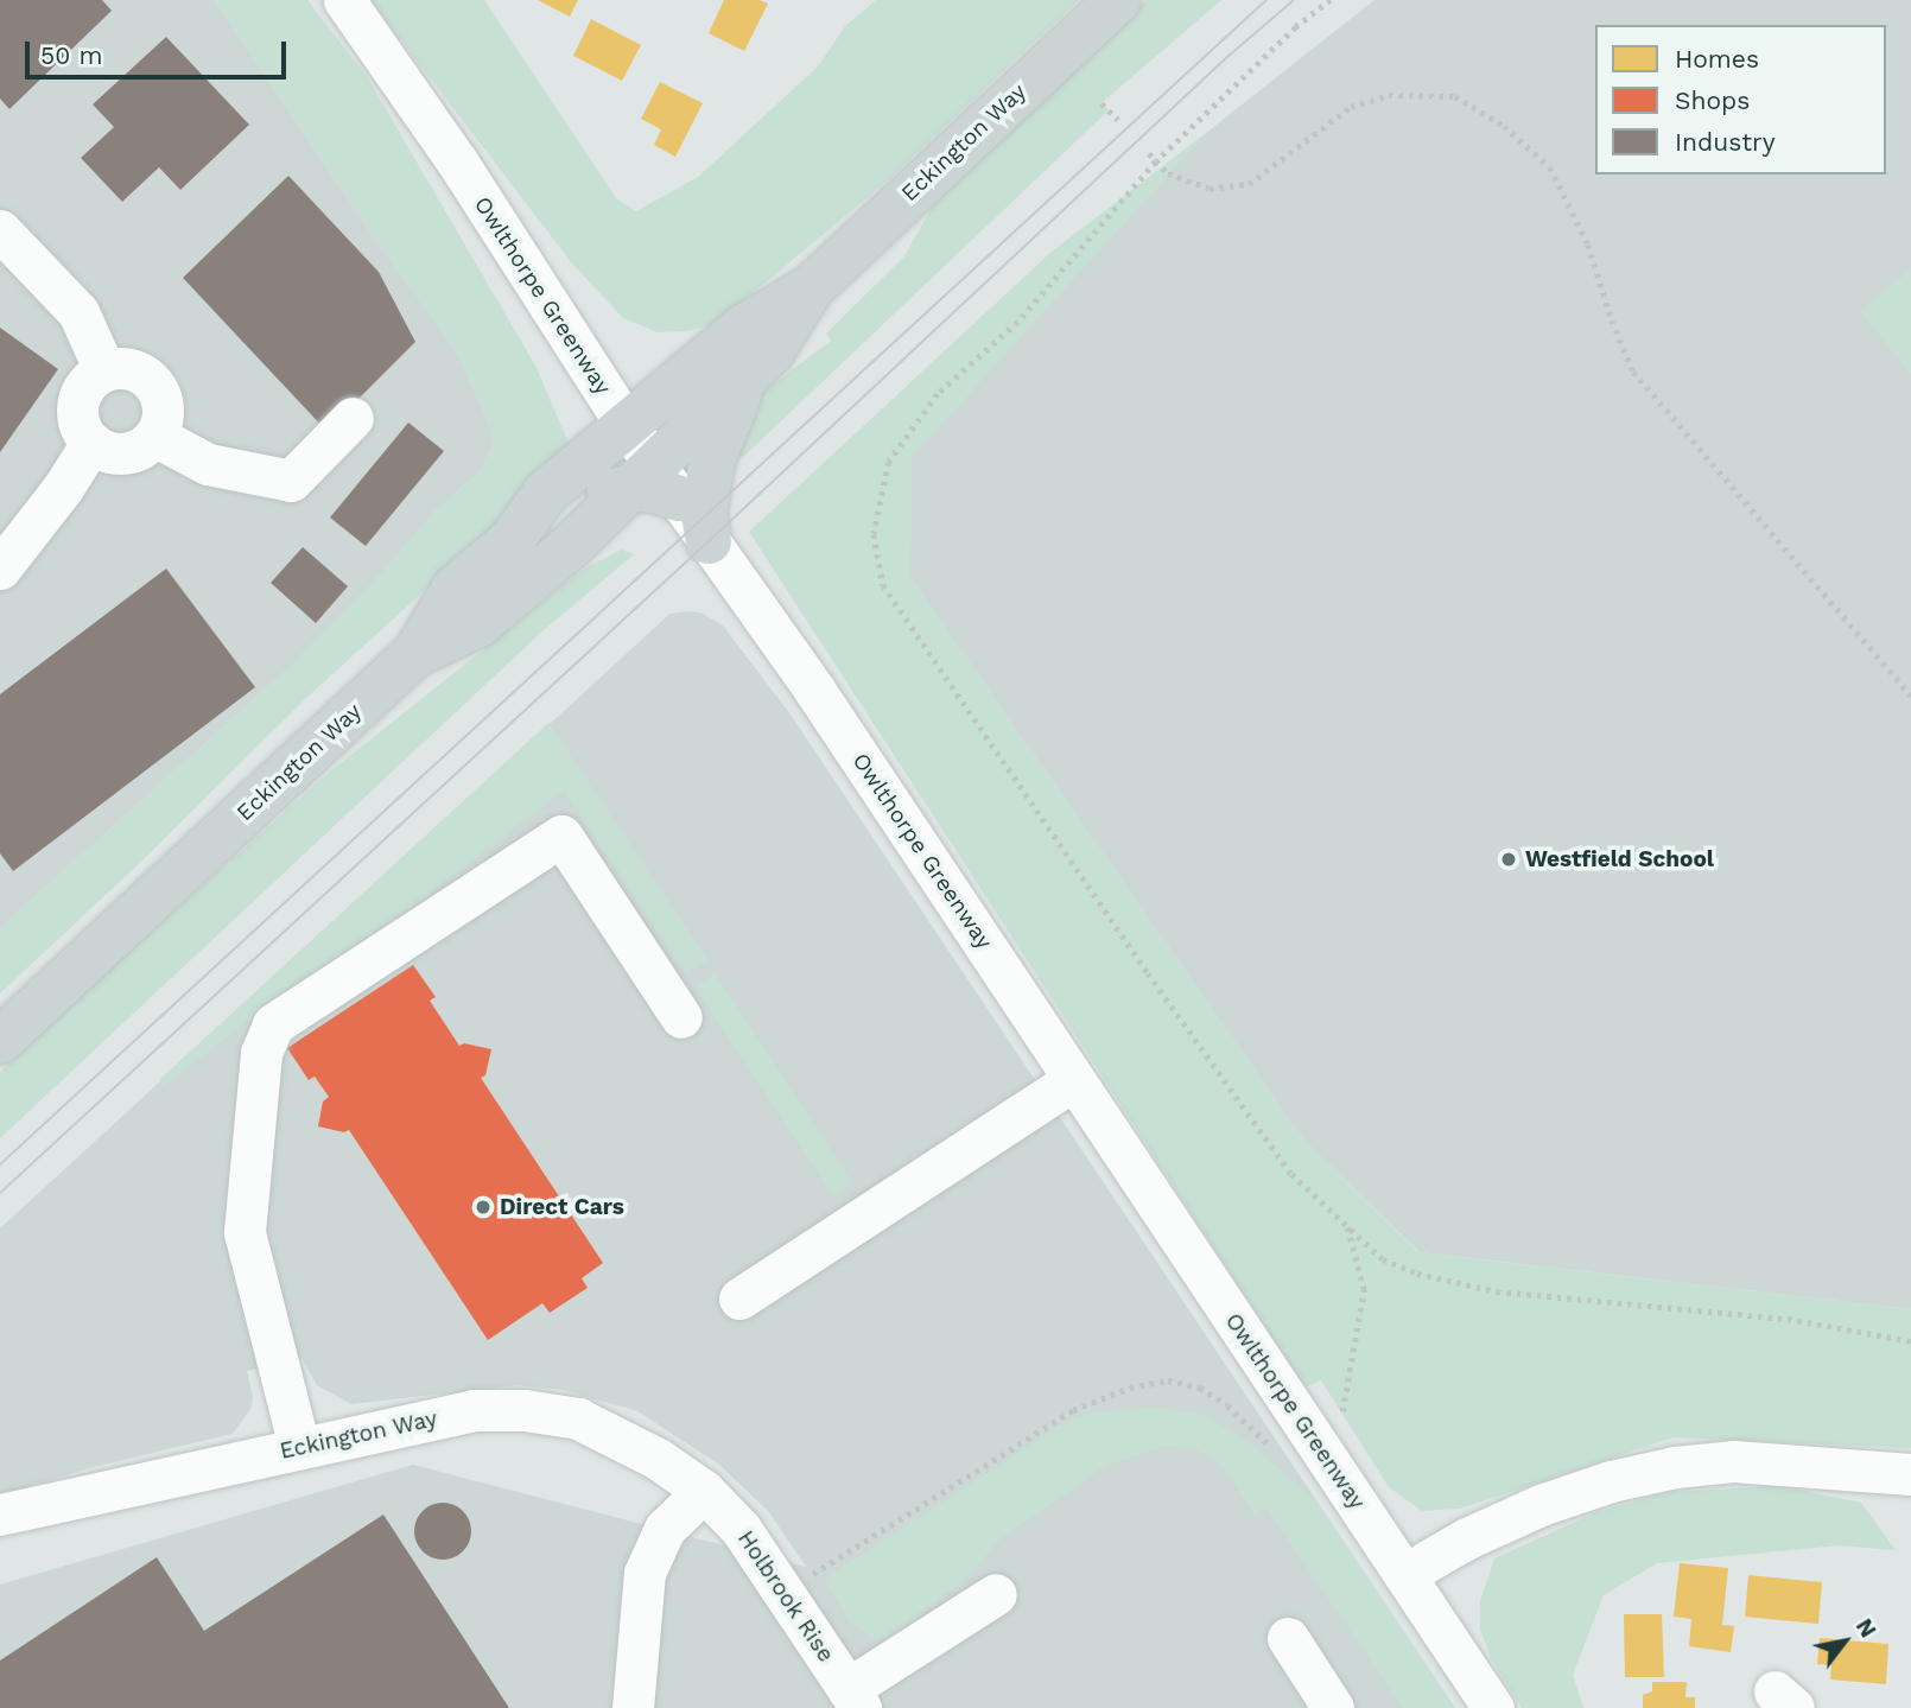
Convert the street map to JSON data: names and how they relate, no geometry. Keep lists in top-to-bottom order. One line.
{"streets":{"main road":["Eckington Way"],"street":["Owlthorpe Greenway","Holbrook Rise"]},"crossings":[["Eckington Way","Owlthorpe Greenway"],["Eckington Way","Holbrook Rise"]],"places":["Westfield School","Direct Cars"],"legend":["Homes","Shops","Industry"],"scale_bar":"50 m","north":"top right"}
